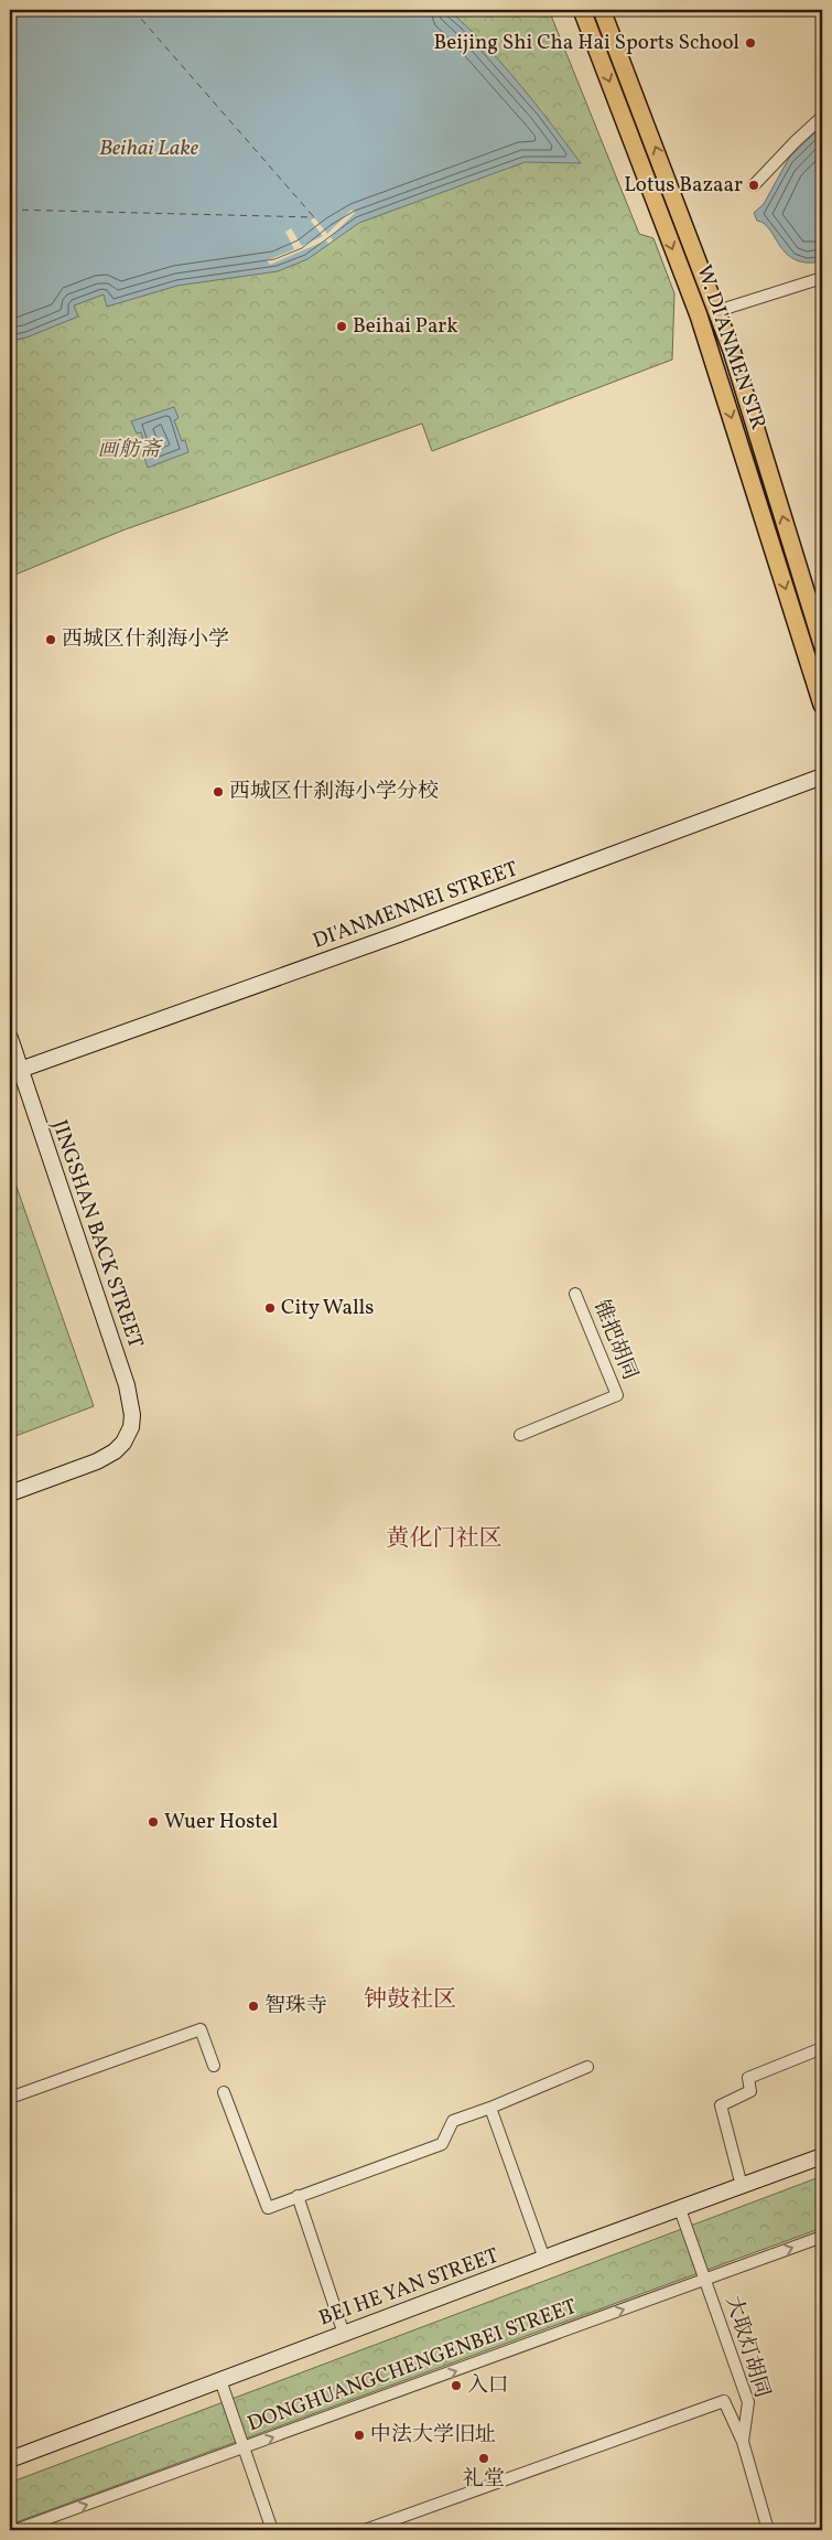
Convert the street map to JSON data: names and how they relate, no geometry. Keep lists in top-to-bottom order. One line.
{"streets":{"main road":["W. DI'ANMEN STR","DI'ANMENNEI STREET","JINGSHAN BACK STREET","BEI HE YAN STREET"],"street":["锥把胡同","大取灯胡同","DONGHUANGCHENGENBEI STREET"]},"crossings":[["DI'ANMENNEI STREET","JINGSHAN BACK STREET"],["BEI HE YAN STREET","大取灯胡同"],["大取灯胡同","DONGHUANGCHENGENBEI STREET"]],"one_way":["DONGHUANGCHENGENBEI STREET"],"districts":["黄化门社区","钟鼓社区"],"water":["Beihai Lake"],"parks":["画舫斋"],"places":["Beijing Shi Cha Hai Sports School","Lotus Bazaar","Beihai Park","西城区什刹海小学","西城区什刹海小学分校","City Walls","Wuer Hostel","智珠寺","入口","中法大学旧址","礼堂"]}
